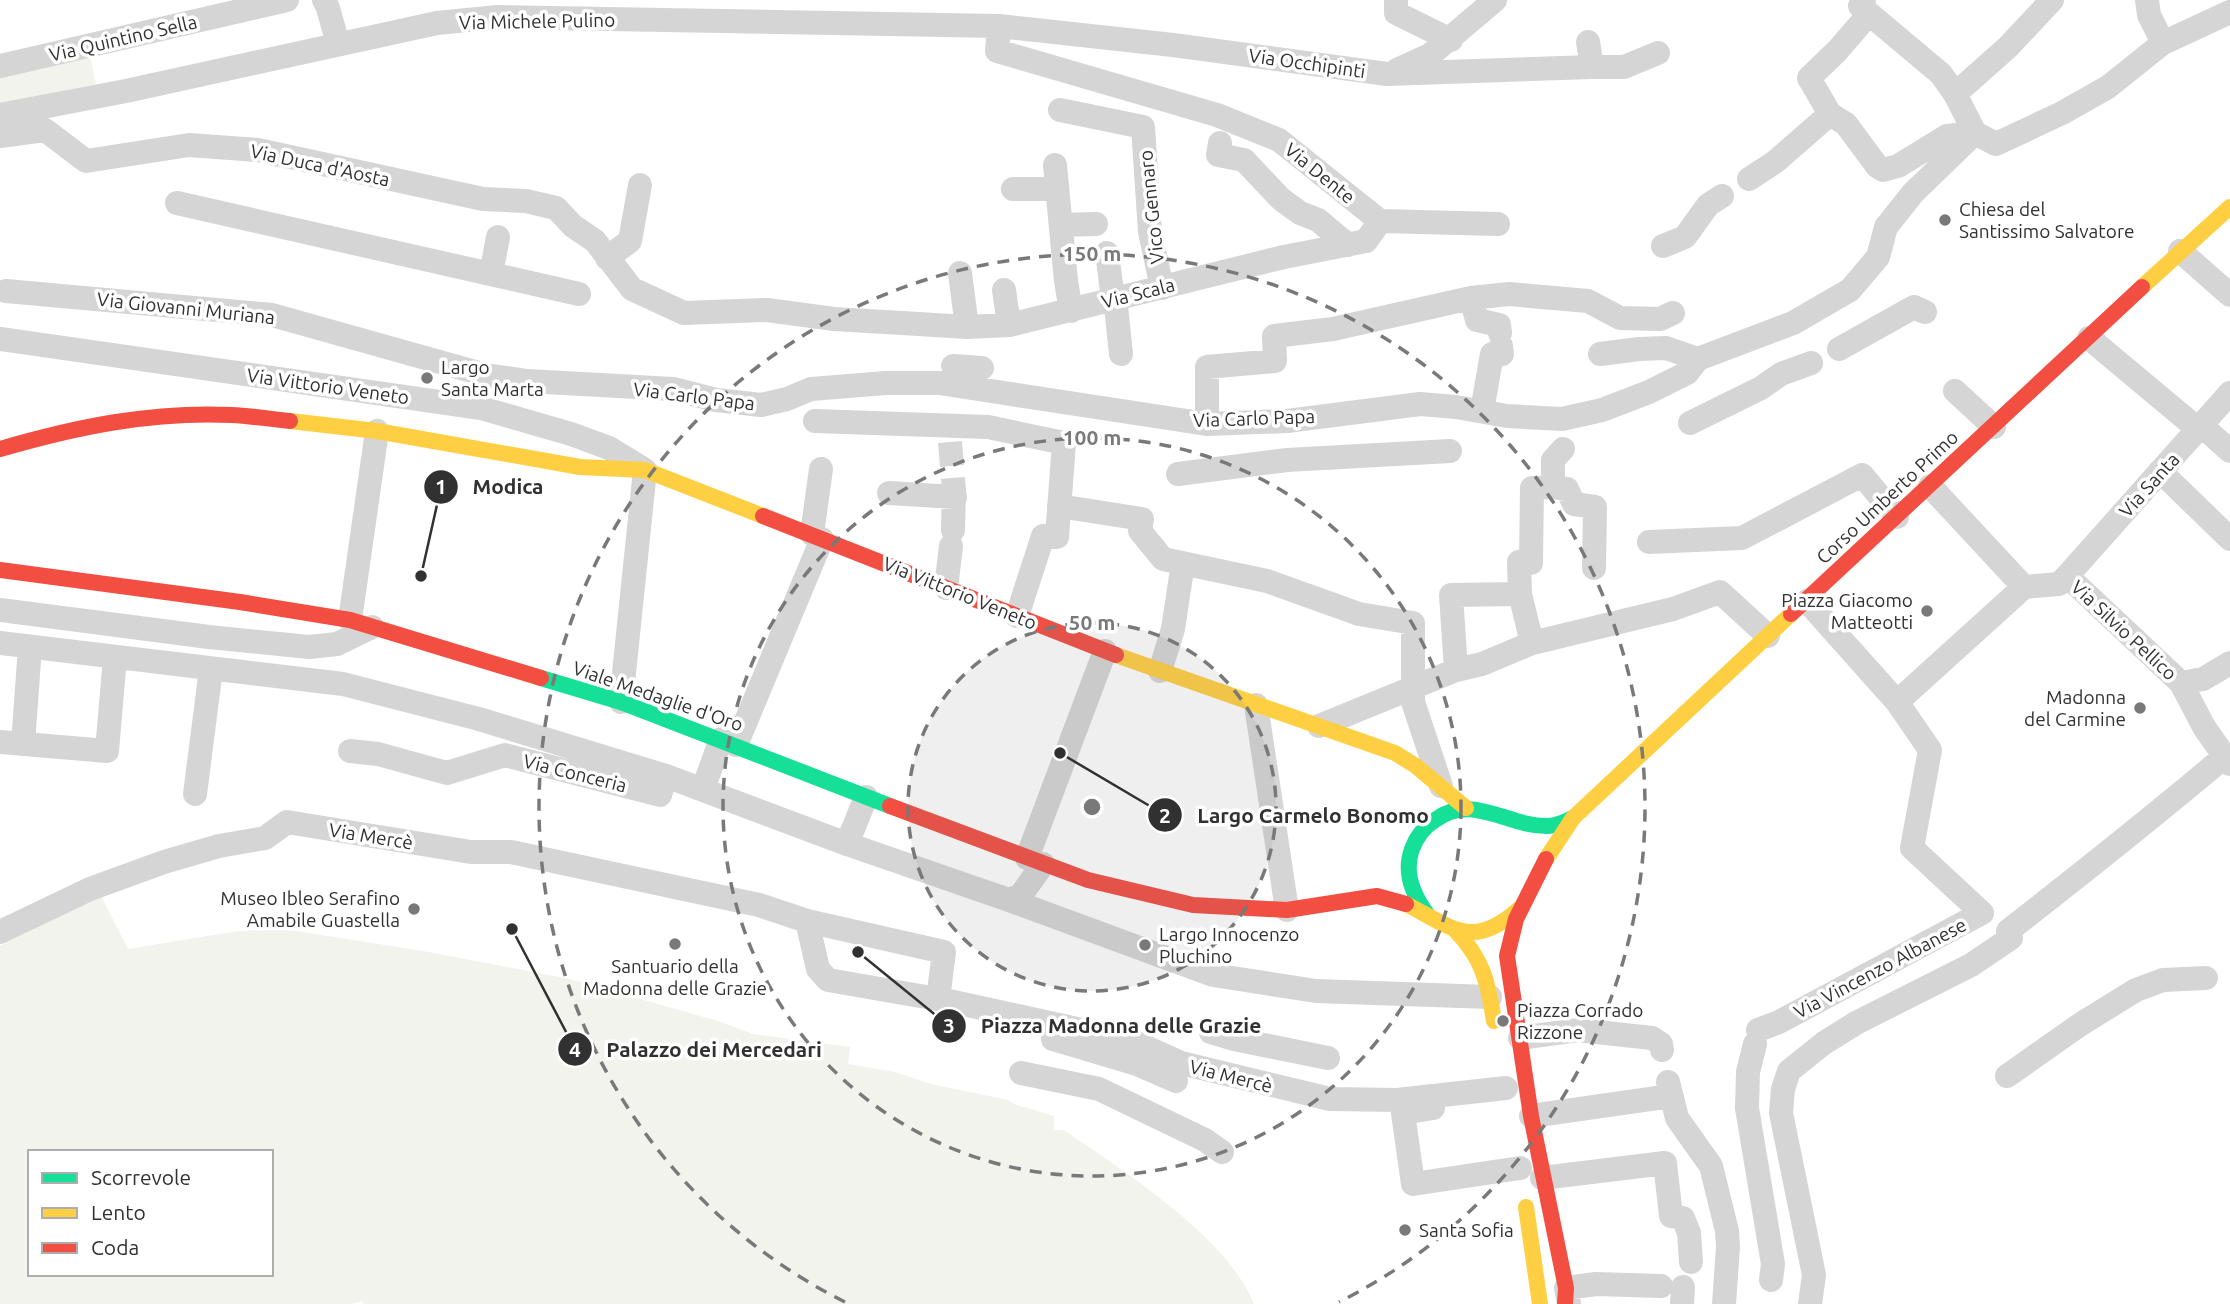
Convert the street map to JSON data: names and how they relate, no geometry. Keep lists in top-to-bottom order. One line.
{"streets":{"street":["Via Michele Pulino","Via Quintino Sella","Via Occhipinti","Via Duca d'Aosta","Via Dente","Vico Gennaro","Via Scala","Via Giovanni Muriana","Via Vittorio Veneto","Via Carlo Papa","Via Santa","Corso Umberto Primo","Via Silvio Pellico","Viale Medaglie d'Oro","Via Conceria","Via Mercè","Via Vincenzo Albanese"]},"crossings":[["Via Michele Pulino","Via Occhipinti"],["Via Michele Pulino","Via Dente"],["Via Occhipinti","Via Dente"],["Via Duca d'Aosta","Via Scala"],["Via Dente","Via Scala"],["Vico Gennaro","Via Scala"],["Via Giovanni Muriana","Via Carlo Papa"],["Via Santa","Via Silvio Pellico"]],"places":["Chiesa del Santissimo Salvatore","Largo Santa Marta","Modica","Piazza Giacomo Matteotti","Madonna del Carmine","Largo Carmelo Bonomo","Museo Ibleo Serafino Amabile Guastella","Palazzo dei Mercedari","Santuario della Madonna delle Grazie","Largo Innocenzo Pluchino","Piazza Madonna delle Grazie","Piazza Corrado Rizzone","Santa Sofia"],"legend":["Scorrevole","Lento","Coda"],"rings":["150 m","100 m","50 m"]}
